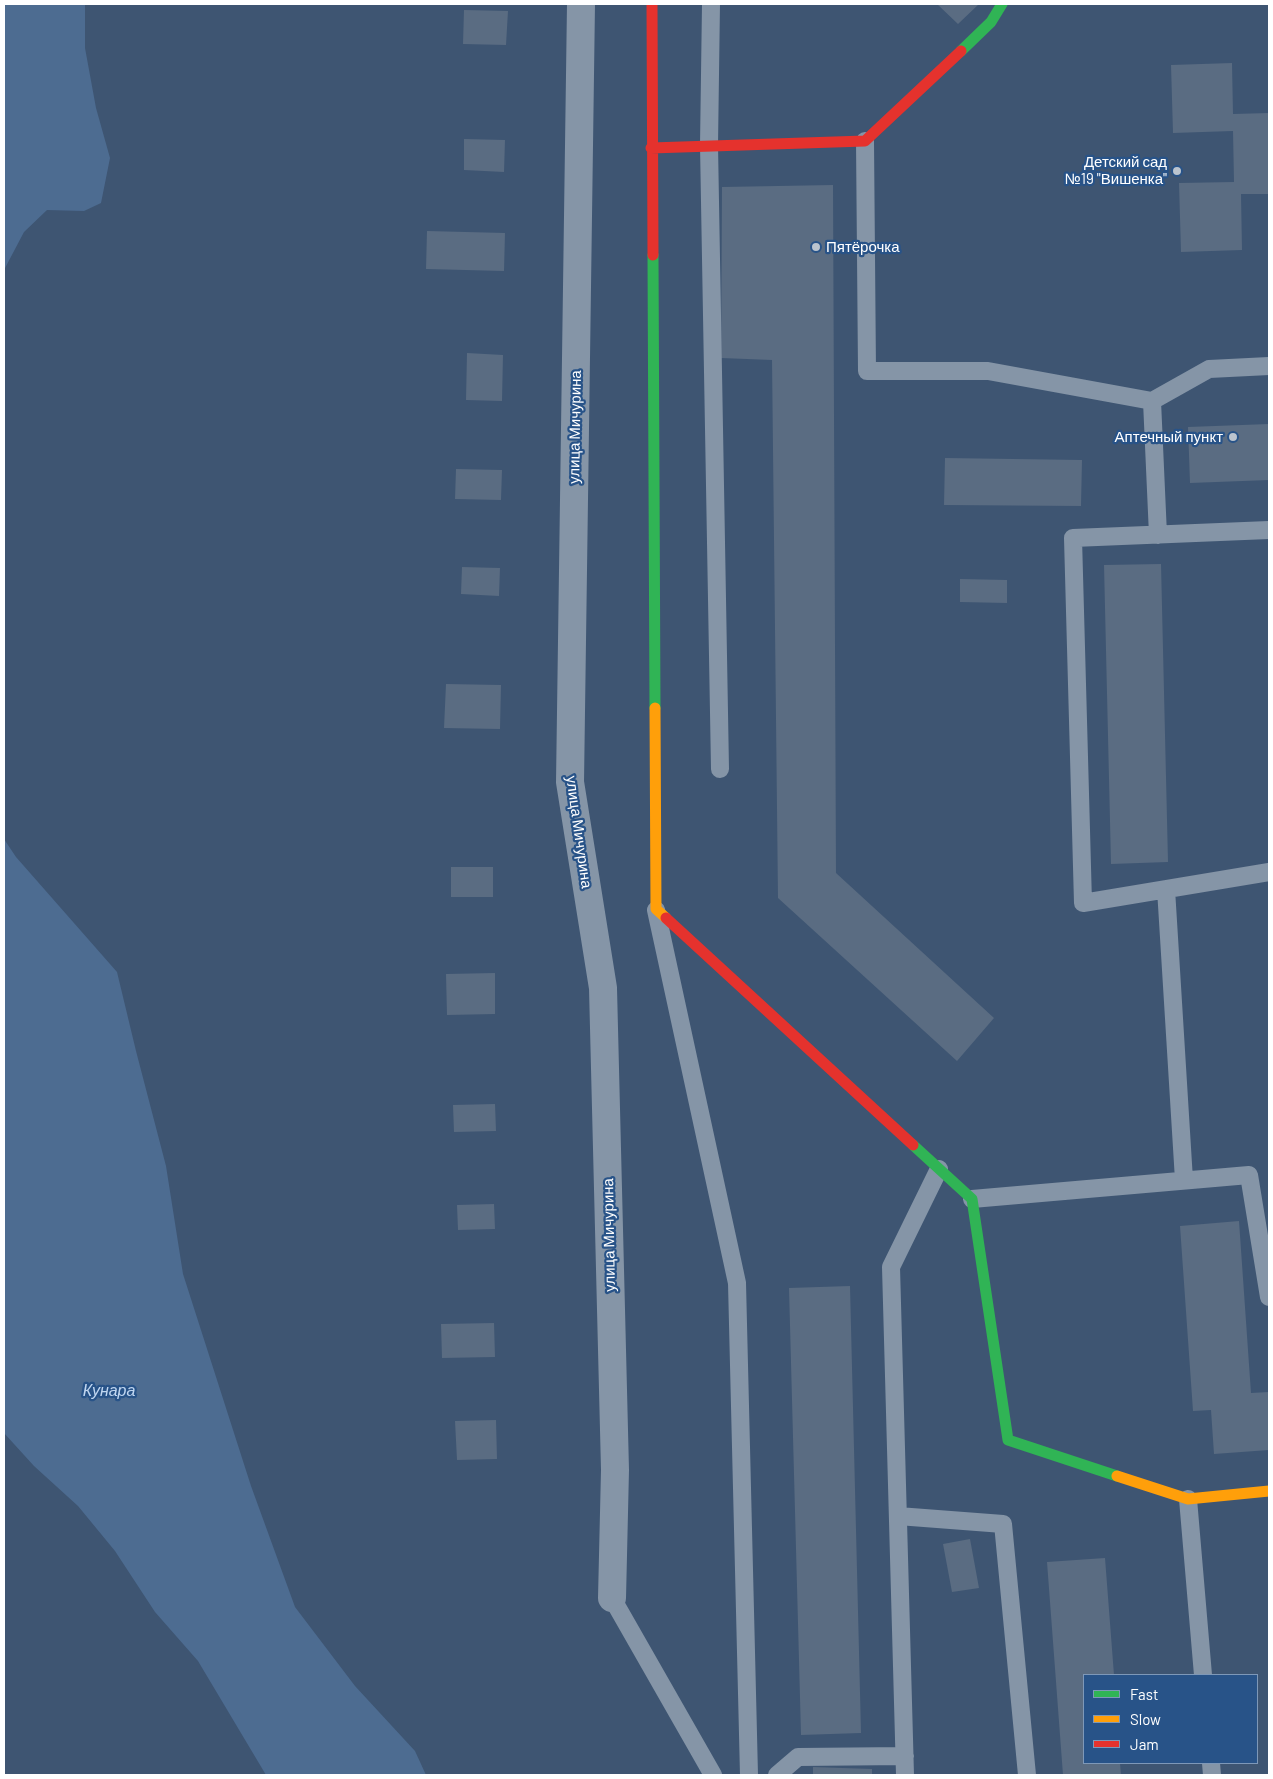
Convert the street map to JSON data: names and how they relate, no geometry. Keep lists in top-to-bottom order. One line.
{"streets":{"street":["улица Мичурина"]},"water":["Кунара"],"places":["Детский сад №19 \"Вишенка\"","Пятёрочка","Аптечный пункт"],"legend":["Fast","Slow","Jam"]}
